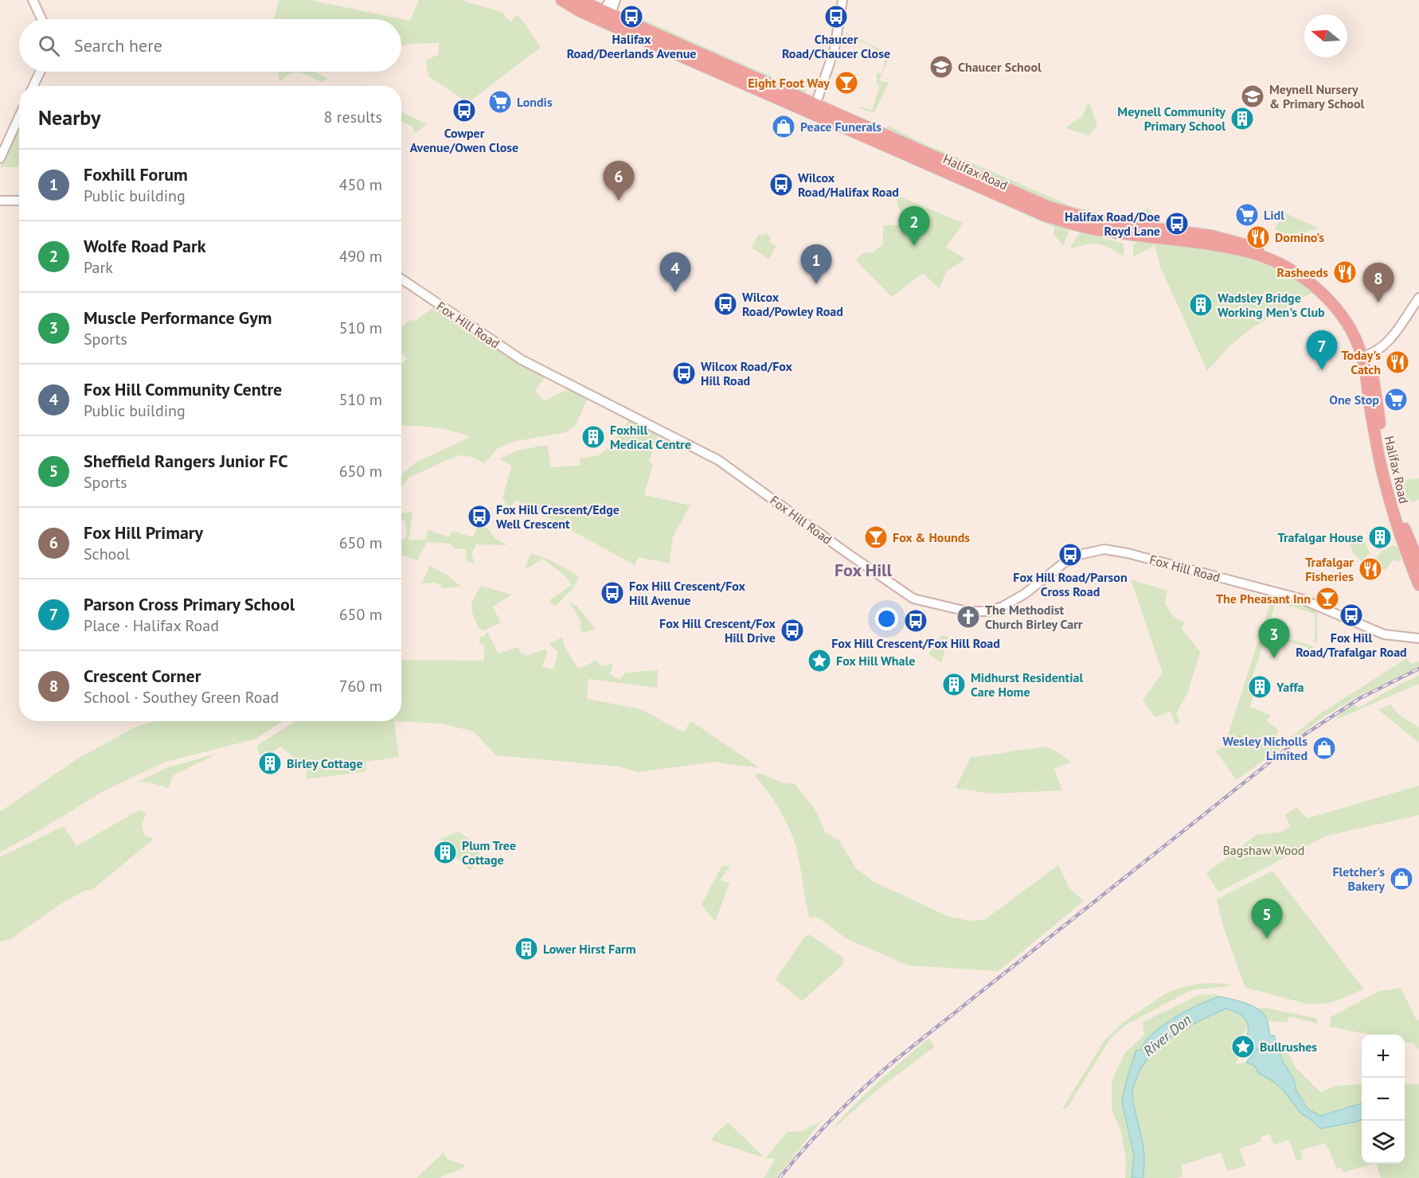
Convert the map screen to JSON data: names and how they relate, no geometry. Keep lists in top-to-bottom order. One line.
{"streets":{"highway":["Halifax Road"],"street":["Fox Hill Road"]},"districts":["Fox Hill"],"water":["River Don"],"parks":["Bagshaw Wood"],"places":{"bus stop":["Halifax Road/Deerlands Avenue","Chaucer Road/Chaucer Close","Cowper Avenue/Owen Close","Wilcox Road/Halifax Road","Halifax Road/Doe Royd Lane","Wilcox Road/Powley Road","Wilcox Road/Fox Hill Road","Fox Hill Crescent/Edge Well Crescent","Fox Hill Road/Parson Cross Road","Fox Hill Crescent/Fox Hill Avenue","Fox Hill Road/Trafalgar Road","Fox Hill Crescent/Fox Hill Road","Fox Hill Crescent/Fox Hill Drive"],"school or university":["Chaucer School","Meynell Nursery & Primary School"],"bar":["Eight Foot Way","Fox & Hounds","The Pheasant Inn"],"supermarket":["Londis","Lidl","One Stop"],"building":["Meynell Community Primary School","Wadsley Bridge Working Men's Club","Foxhill Medical Centre","Trafalgar House","Midhurst Residential Care Home","Yaffa","Birley Cottage","Plum Tree Cottage","Lower Hirst Farm"],"shop":["Peace Funerals","Wesley Nicholls Limited","Fletcher's Bakery"],"restaurant":["Domino's","Rasheeds","Today's Catch","Trafalgar Fisheries"],"church":["The Methodist Church Birley Carr"],"place":["Fox Hill Whale","Bullrushes"]},"north":"left","page":{"search":"Search here","heading":["Nearby","8 results"],"list":[{"mark":"1","name":"Foxhill Forum","note":"Public building","value":"450 m"},{"mark":"2","name":"Wolfe Road Park","note":"Park","value":"490 m"},{"mark":"3","name":"Muscle Performance Gym","note":"Sports","value":"510 m"},{"mark":"4","name":"Fox Hill Community Centre","note":"Public building","value":"510 m"},{"mark":"5","name":"Sheffield Rangers Junior FC","note":"Sports","value":"650 m"},{"mark":"6","name":"Fox Hill Primary","note":"School","value":"650 m"},{"mark":"7","name":"Parson Cross Primary School","note":"Place · Halifax Road","value":"650 m"},{"mark":"8","name":"Crescent Corner","note":"School · Southey Green Road","value":"760 m"}],"pins":["6","2","1","4","8","7","3","5"],"map_buttons":["+","−"]}}
